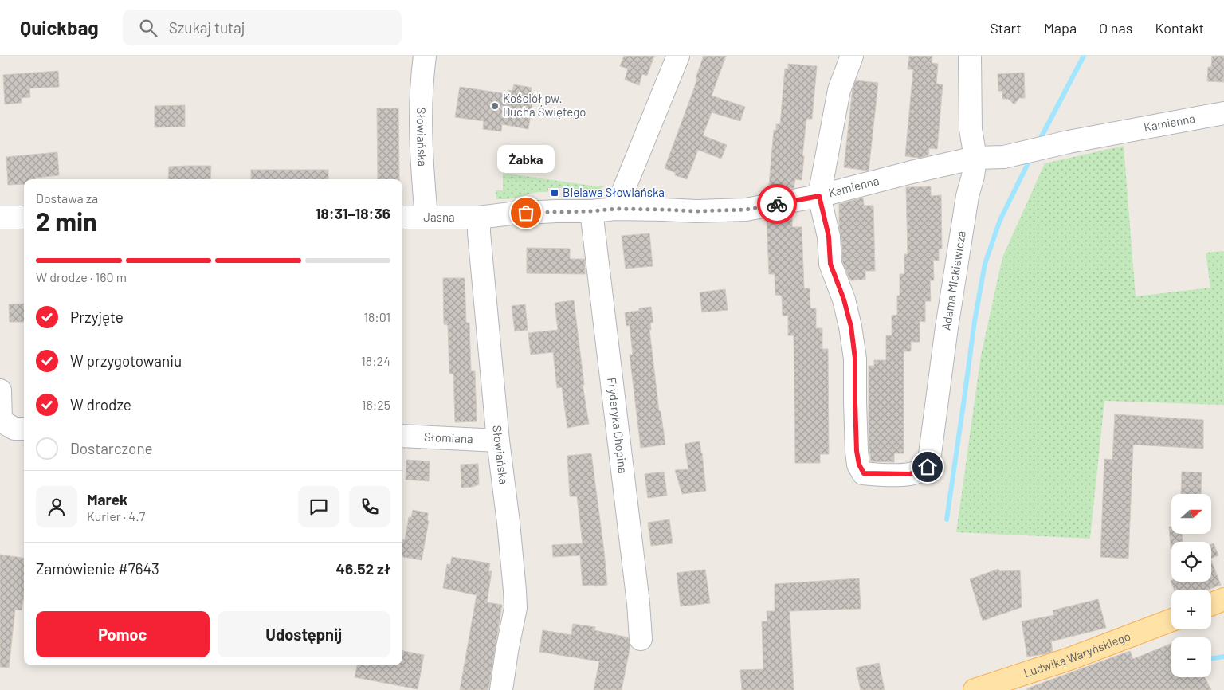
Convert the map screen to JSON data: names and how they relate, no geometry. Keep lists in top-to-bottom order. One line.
{"streets":{"main road":["Ludwika Waryńskiego"],"street":["Kamienna","Słowiańska","Jasna","Adama Mickiewicza","Fryderyka Chopina","Słomiana"]},"crossings":[["Kamienna","Słowiańska"],["Kamienna","Jasna"],["Kamienna","Adama Mickiewicza"],["Kamienna","Fryderyka Chopina"],["Słowiańska","Jasna"],["Słowiańska","Słomiana"]],"places":{"other":["Kościół pw. Ducha Świętego","Żabka"],"transit":["Bielawa Słowiańska"]},"north":"right","page":{"header":"Quickbag","search":"Szukaj tutaj","nav":["Start","Mapa","O nas","Kontakt"],"bubble":"Żabka","heading":["2 min","Dostawa za","18:31–18:36"],"panel":["Marek","Kurier · 4.7","Zamówienie #7643","46.52 zł"],"bar":"W drodze · 160 m","list":[["Przyjęte","18:01"],["W przygotowaniu","18:24"],["W drodze","18:25"],"Dostarczone"],"map_buttons":["+","−"],"buttons":["Pomoc","Udostępnij"]}}
